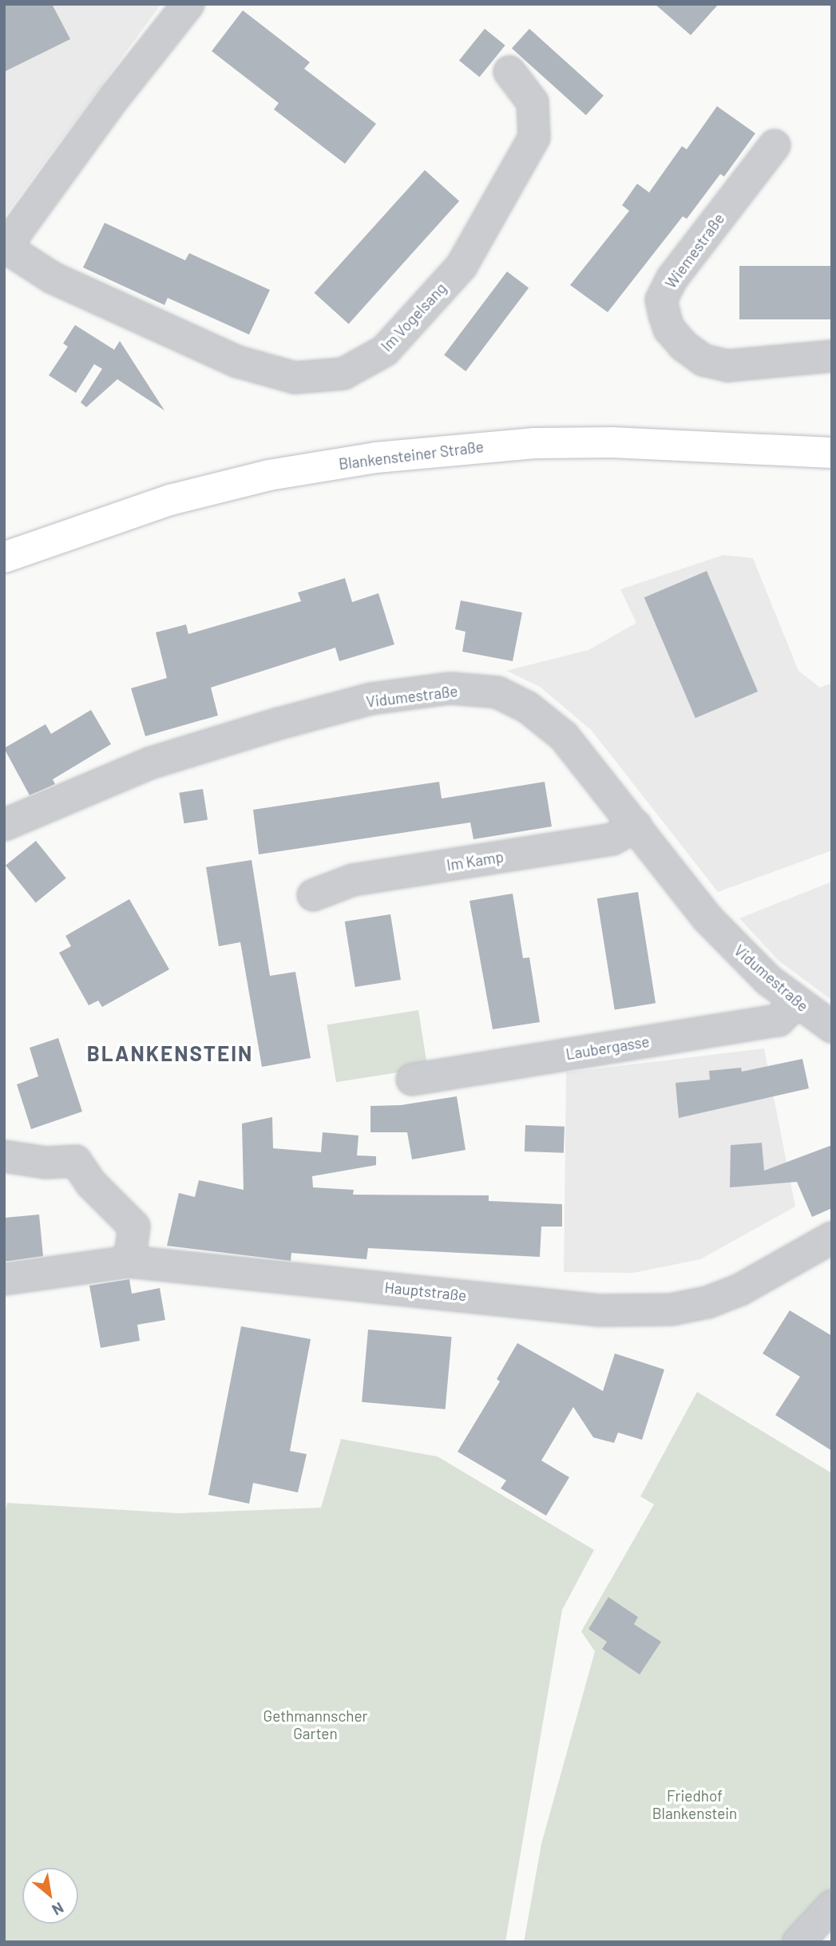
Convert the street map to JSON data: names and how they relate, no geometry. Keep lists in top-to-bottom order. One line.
{"streets":{"main road":["Blankensteiner Straße"],"street":["Wiemestraße","Im Vogelsang","Vidumestraße","Im Kamp","Laubergasse","Hauptstraße"]},"crossings":[["Vidumestraße","Im Kamp"],["Vidumestraße","Laubergasse"]],"districts":["BLANKENSTEIN"],"parks":["Gethmannscher Garten","Friedhof Blankenstein"],"north":"bottom right"}
